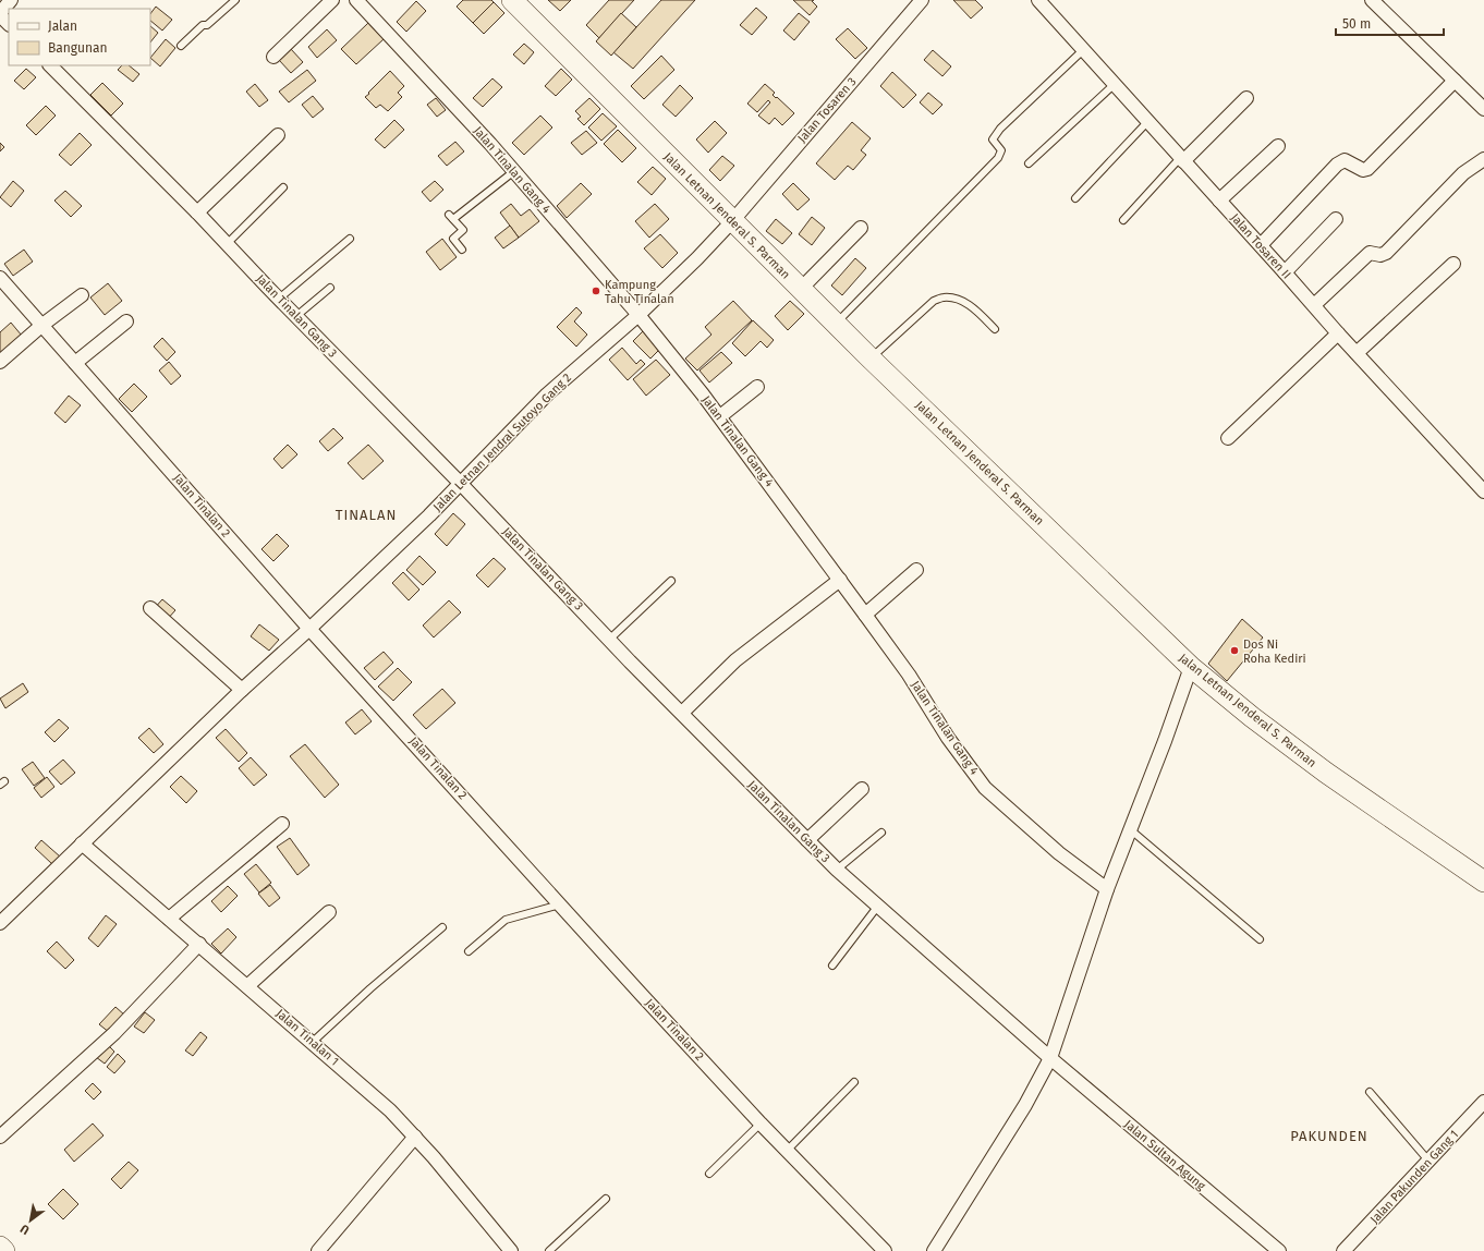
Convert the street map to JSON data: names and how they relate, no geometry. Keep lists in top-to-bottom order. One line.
{"streets":{"main road":["Jalan Letnan Jenderal S. Parman"],"street":["Jalan Tosaren 3","Jalan Tinalan Gang 4","Jalan Tosaren II","Jalan Tinalan Gang 3","Jalan Letnan Jendral Sutoyo Gang 2","Jalan Tinalan 2","Jalan Tinalan 1","Jalan Sultan Agung","Jalan Pakunden Gang 1"]},"crossings":[["Jalan Tosaren 3","Jalan Letnan Jenderal S. Parman"],["Jalan Tosaren 3","Jalan Letnan Jendral Sutoyo Gang 2"],["Jalan Tinalan Gang 4","Jalan Letnan Jendral Sutoyo Gang 2"],["Jalan Letnan Jenderal S. Parman","Jalan Letnan Jendral Sutoyo Gang 2"],["Jalan Tinalan Gang 3","Jalan Letnan Jendral Sutoyo Gang 2"],["Jalan Tinalan Gang 3","Jalan Sultan Agung"],["Jalan Letnan Jendral Sutoyo Gang 2","Jalan Tinalan 2"],["Jalan Letnan Jendral Sutoyo Gang 2","Jalan Tinalan 1"]],"districts":["TINALAN","PAKUNDEN"],"places":["Kampung Tahu Tinalan","Dos Ni Roha Kediri"],"legend":["Jalan","Bangunan"],"scale_bar":"50 m","north":"bottom left"}
